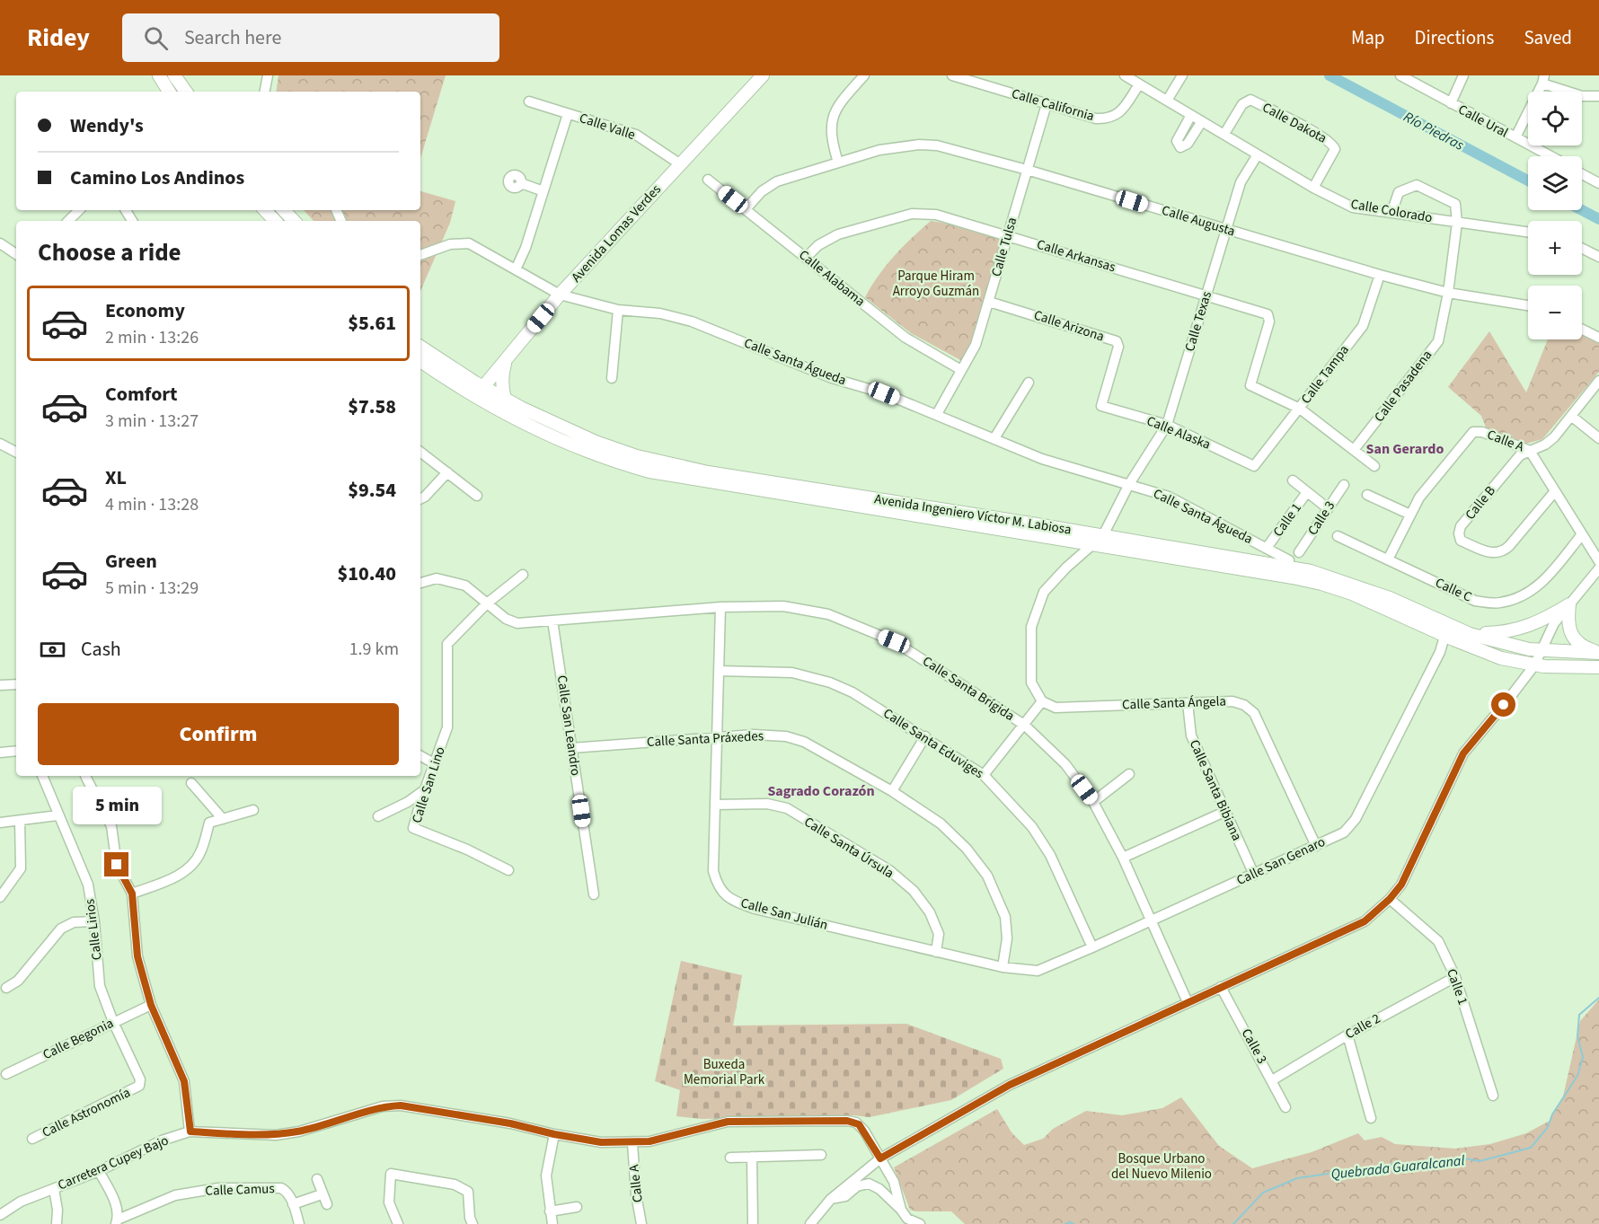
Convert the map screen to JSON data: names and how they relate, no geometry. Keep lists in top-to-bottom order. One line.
{"streets":{"main road":["Avenida Lomas Verdes","Avenida Ingeniero Víctor M. Labiosa"],"street":["Calle California","Calle Ural","Calle Dakota","Calle Valle","Calle Colorado","Calle Augusta","Calle Tulsa","Calle Arkansas","Calle Alabama","Calle Texas","Calle Arizona","Calle Santa Águeda","Calle Tampa","Calle Pasadena","Calle Alaska","Calle A","Calle B","Calle 3","Calle 1","Calle C","Calle Santa Brígida","Calle Santa Ángela","Calle San Leandro","Calle Santa Práxedes","Calle Santa Eduviges","Calle San Lino","Calle Santa Bibiana","Calle Santa Úrsula","Calle San Genaro","Calle San Julián","Calle Lirios","Calle 2","Calle Begonia","Calle Astronomía","Carretera Cupey Bajo","Calle Camus"]},"crossings":[["Calle California","Calle Colorado"],["Calle California","Calle Tulsa"],["Calle Dakota","Calle Colorado"],["Calle Valle","Avenida Lomas Verdes"],["Calle Colorado","Calle Texas"],["Calle Colorado","Calle Pasadena"],["Calle Augusta","Calle Tulsa"],["Calle Augusta","Calle Alabama"],["Calle Augusta","Calle Texas"],["Calle Augusta","Calle Tampa"],["Calle Augusta","Calle Pasadena"],["Avenida Lomas Verdes","Calle Santa Águeda"],["Avenida Lomas Verdes","Avenida Ingeniero Víctor M. Labiosa"],["Calle Tulsa","Calle Arkansas"],["Calle Tulsa","Calle Alabama"],["Calle Tulsa","Calle Arizona"],["Calle Tulsa","Calle Santa Águeda"],["Calle Arkansas","Calle Alabama"],["Calle Arkansas","Calle Texas"],["Calle Arkansas","Calle Tampa"],["Calle Texas","Calle Santa Águeda"],["Calle Texas","Calle Alaska"],["Calle Texas","Avenida Ingeniero Víctor M. Labiosa"],["Calle Arizona","Calle Alaska"],["Calle Santa Águeda","Calle 1"],["Calle Tampa","Calle Alaska"],["Calle A","Calle B"],["Calle A","Calle C"],["Calle A","Carretera Cupey Bajo"],["Avenida Ingeniero Víctor M. Labiosa","Calle San Genaro"],["Calle 3","Calle 2"],["Calle 1","Calle 2"],["Calle Santa Brígida","Calle San Leandro"],["Calle Santa Brígida","Calle San Lino"],["Calle Santa Brígida","Calle San Genaro"],["Calle Santa Brígida","Calle San Julián"],["Calle Santa Ángela","Calle Santa Bibiana"],["Calle Santa Ángela","Calle San Genaro"],["Calle San Leandro","Calle Santa Práxedes"],["Calle Santa Práxedes","Calle San Genaro"],["Calle Santa Práxedes","Calle San Julián"],["Calle Santa Eduviges","Calle San Genaro"],["Calle Santa Eduviges","Calle San Julián"],["Calle Santa Bibiana","Calle San Genaro"],["Calle Santa Úrsula","Calle San Julián"],["Calle San Genaro","Calle San Julián"],["Calle Lirios","Calle Begonia"],["Calle Lirios","Calle Astronomía"]],"districts":["San Gerardo","Sagrado Corazón"],"water":["Río Piedras","Quebrada Guaralcanal"],"parks":["Parque Hiram Arroyo Guzmán","Buxeda Memorial Park","Bosque Urbano del Nuevo Milenio"],"page":{"header":"Ridey","search":"Search here","nav":["Map","Directions","Saved"],"map_buttons":["+","−"],"banner":["Wendy's","Camino Los Andinos"],"heading":"Choose a ride","list":[{"name":"Economy","note":"2 min · 13:26","value":"$5.61"},{"name":"Comfort","note":"3 min · 13:27","value":"$7.58"},{"name":"XL","note":"4 min · 13:28","value":"$9.54"},{"name":"Green","note":"5 min · 13:29","value":"$10.40"}],"pay":["Cash","1.9 km"],"buttons":"Confirm","bubble":"5 min"}}
